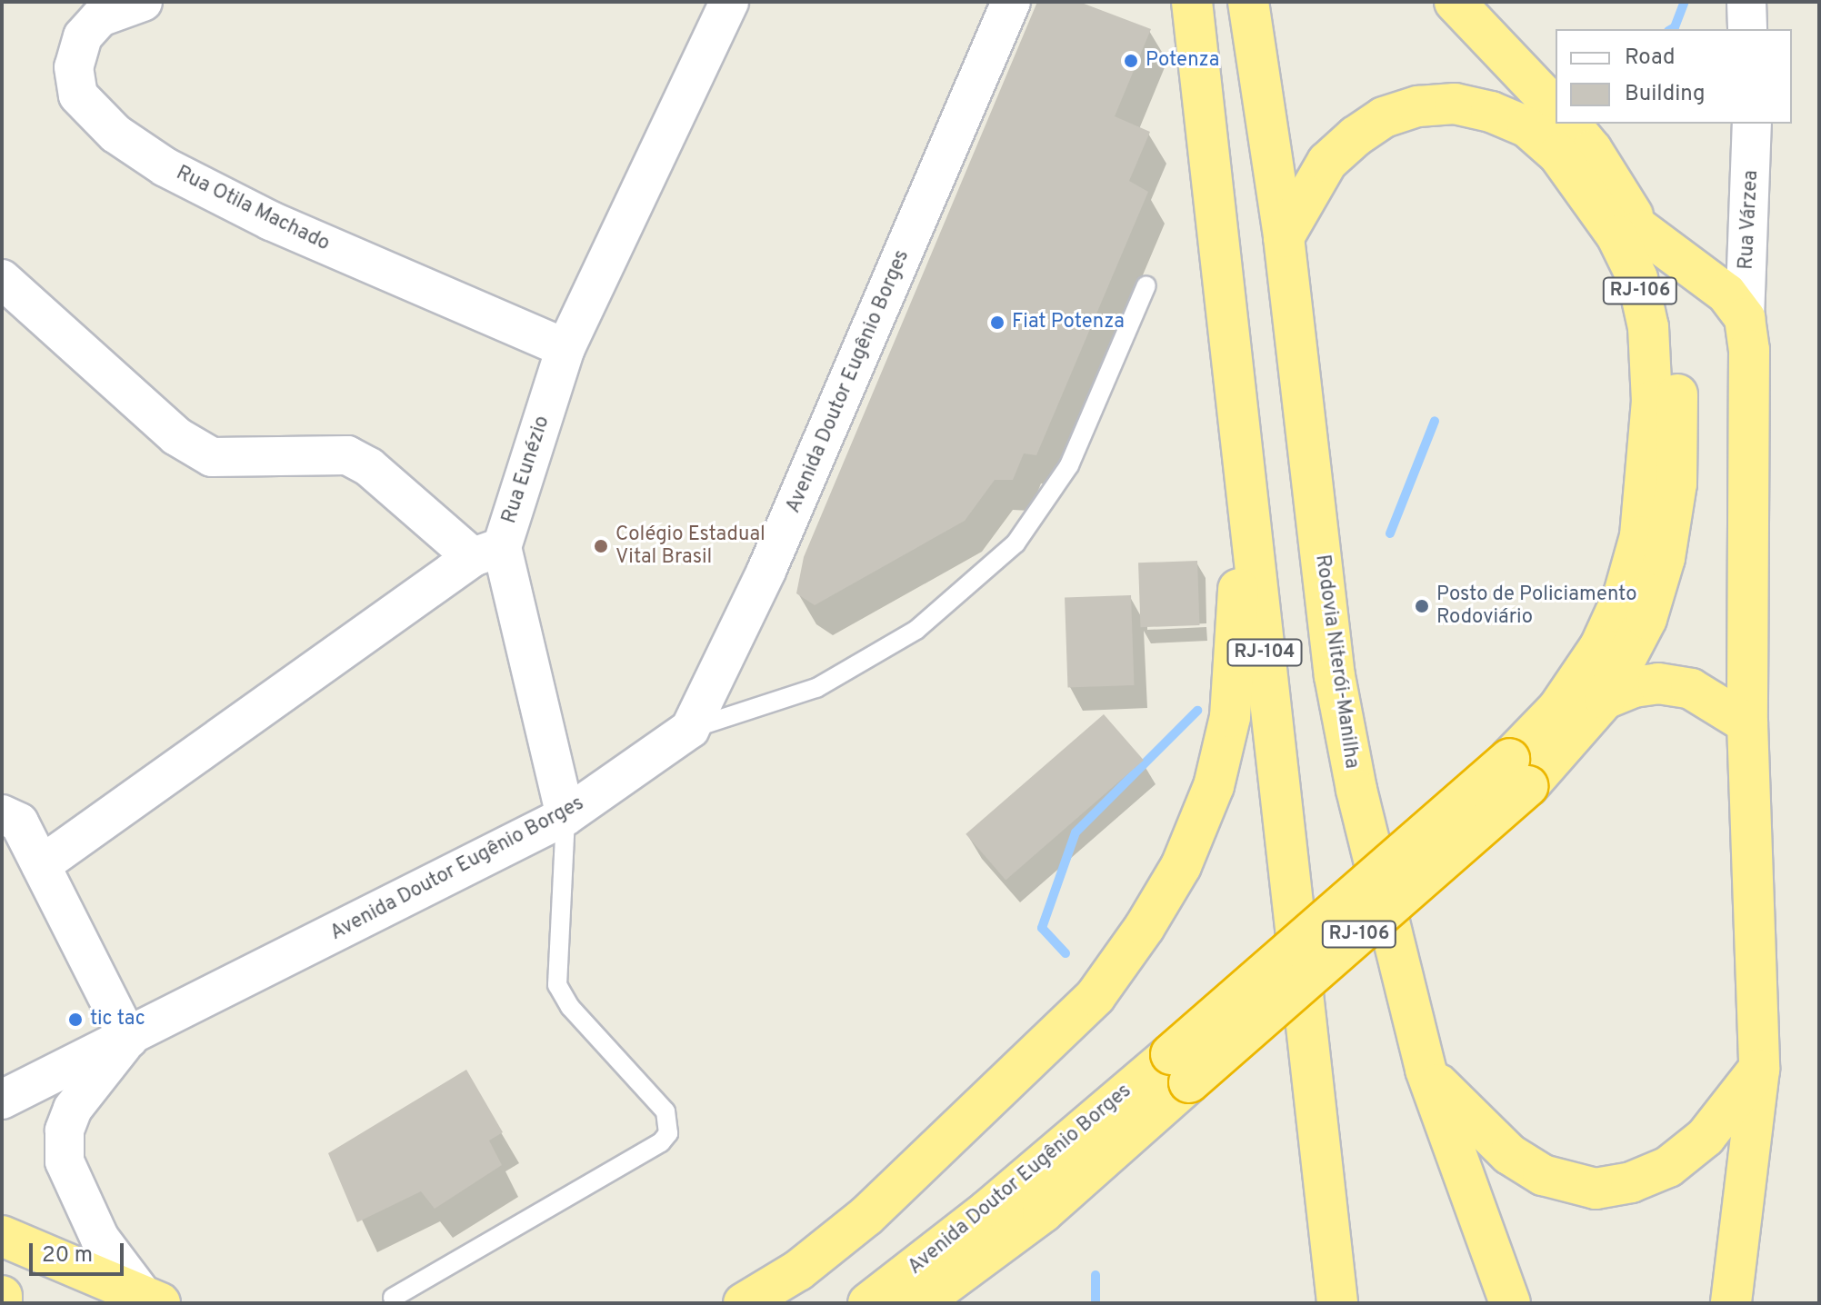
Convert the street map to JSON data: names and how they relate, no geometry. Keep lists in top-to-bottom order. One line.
{"streets":{"highway":["RJ-106","Avenida Doutor Eugênio Borges","RJ-104","Rodovia Niterói-Manilha"],"street":["Rua Otila Machado","Rua Várzea","Rua Eunézio"]},"crossings":[["Rua Otila Machado","Rua Eunézio"],["RJ-106","Avenida Doutor Eugênio Borges"],["RJ-106","Rodovia Niterói-Manilha"]],"places":["Potenza","Fiat Potenza","Colégio Estadual Vital Brasil","Posto de Policiamento Rodoviário","tic tac"],"legend":["Road","Building"],"scale_bar":"20 m"}
